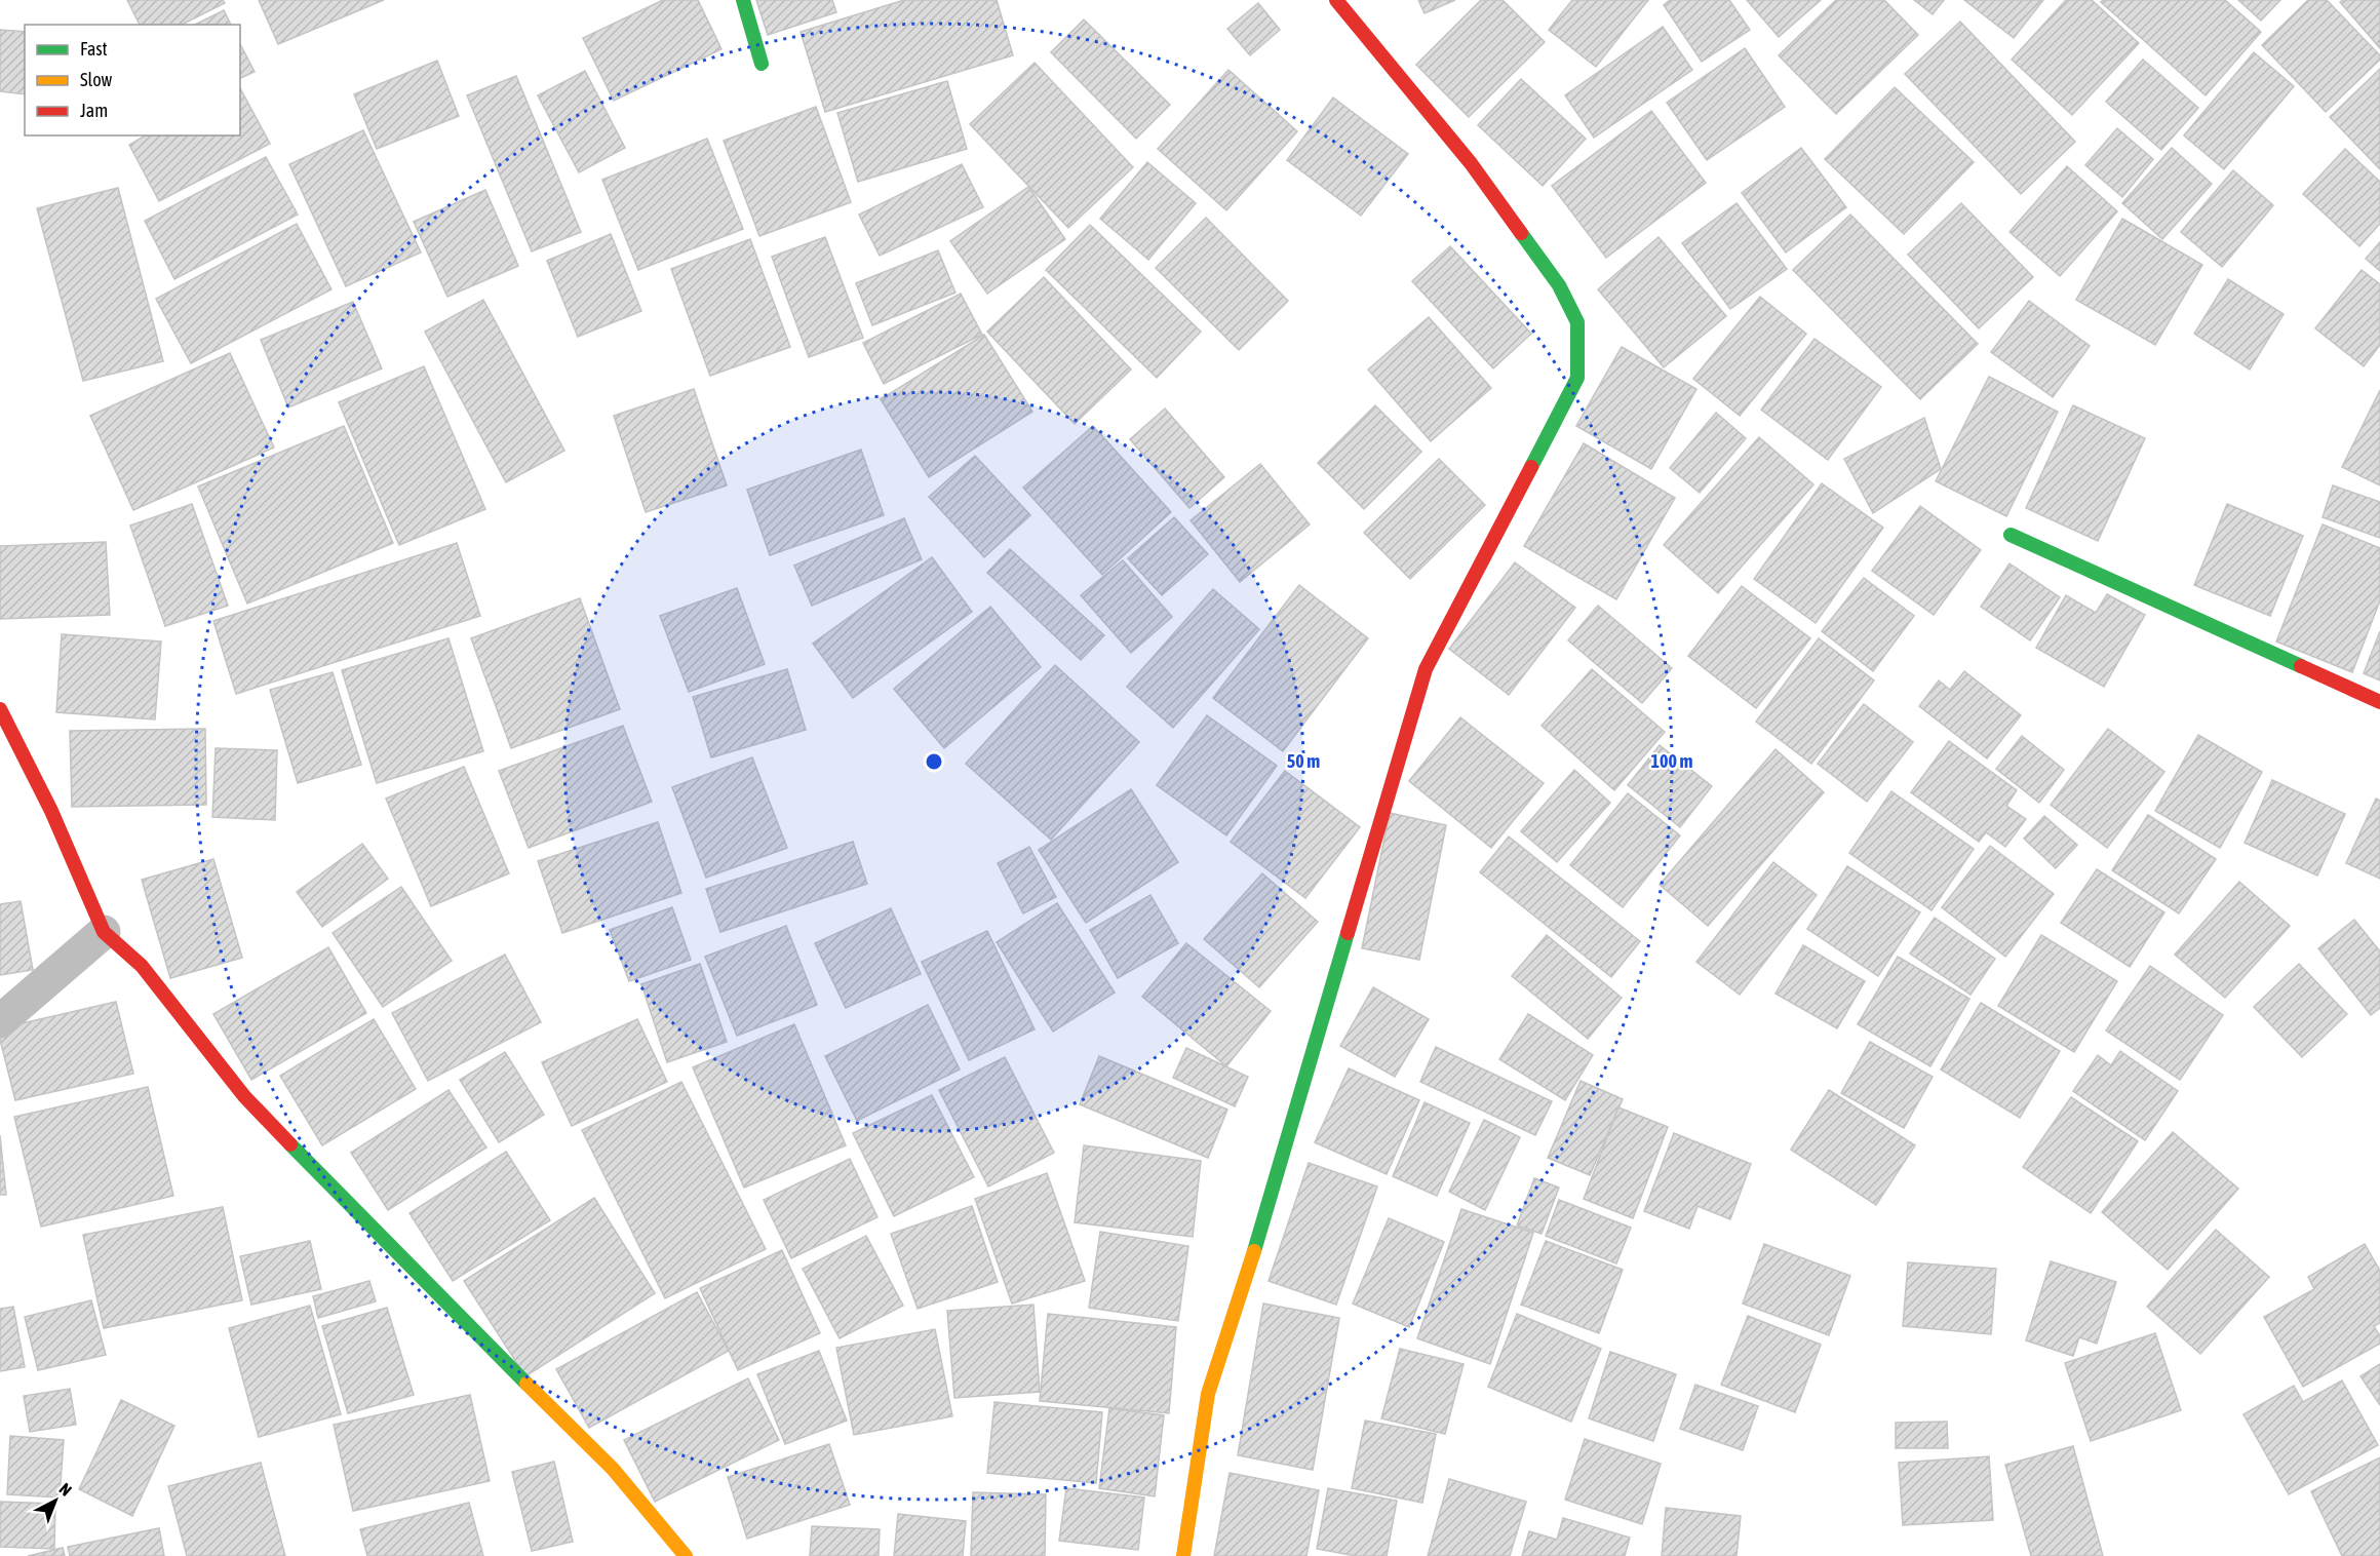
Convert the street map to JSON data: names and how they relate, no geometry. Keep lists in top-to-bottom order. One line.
{"legend":["Fast","Slow","Jam"],"north":"top right","rings":["50 m","100 m"]}
